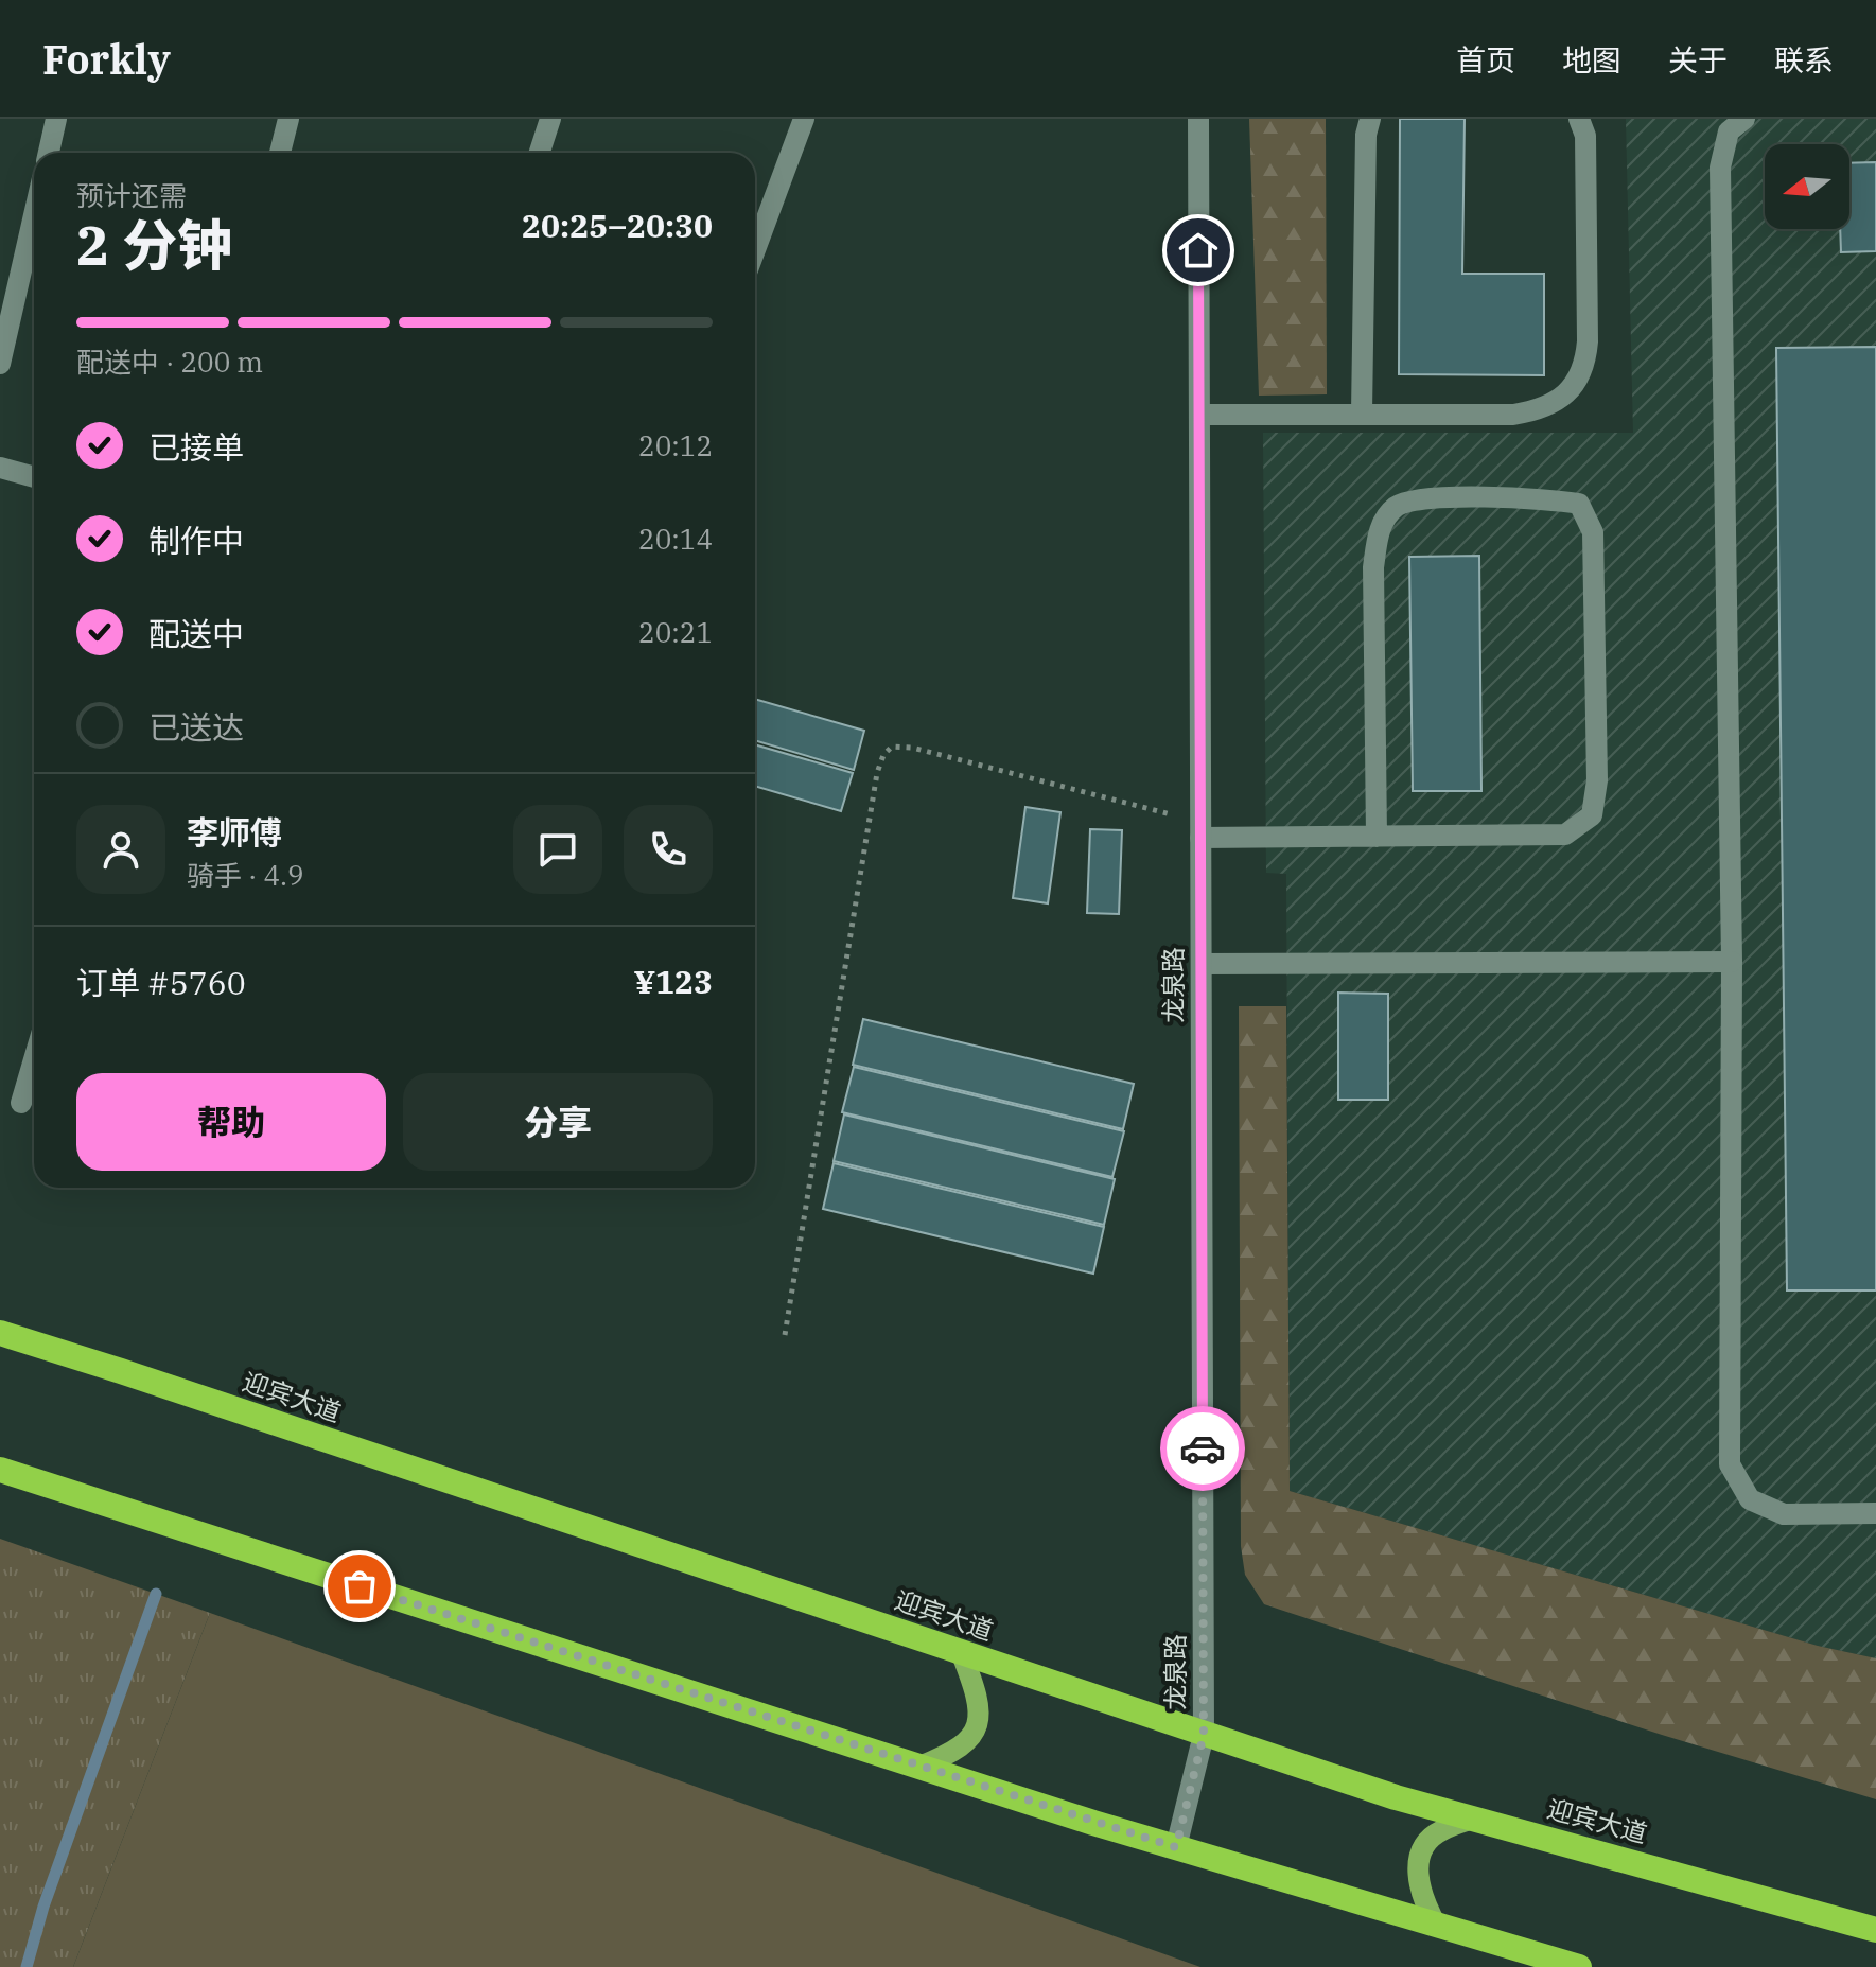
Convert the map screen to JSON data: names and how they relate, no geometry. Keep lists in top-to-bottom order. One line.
{"streets":{"highway":["迎宾大道"],"street":["龙泉路"]},"crossings":[["龙泉路","迎宾大道"]],"north":"left","page":{"header":"Forkly","nav":["首页","地图","关于","联系"],"heading":["2 分钟","预计还需","20:25–20:30"],"panel":["李师傅","骑手 · 4.9","订单 #5760","¥123"],"bar":"配送中 · 200 m","list":[["已接单","20:12"],["制作中","20:14"],["配送中","20:21"],"已送达"],"buttons":["帮助","分享"]}}
